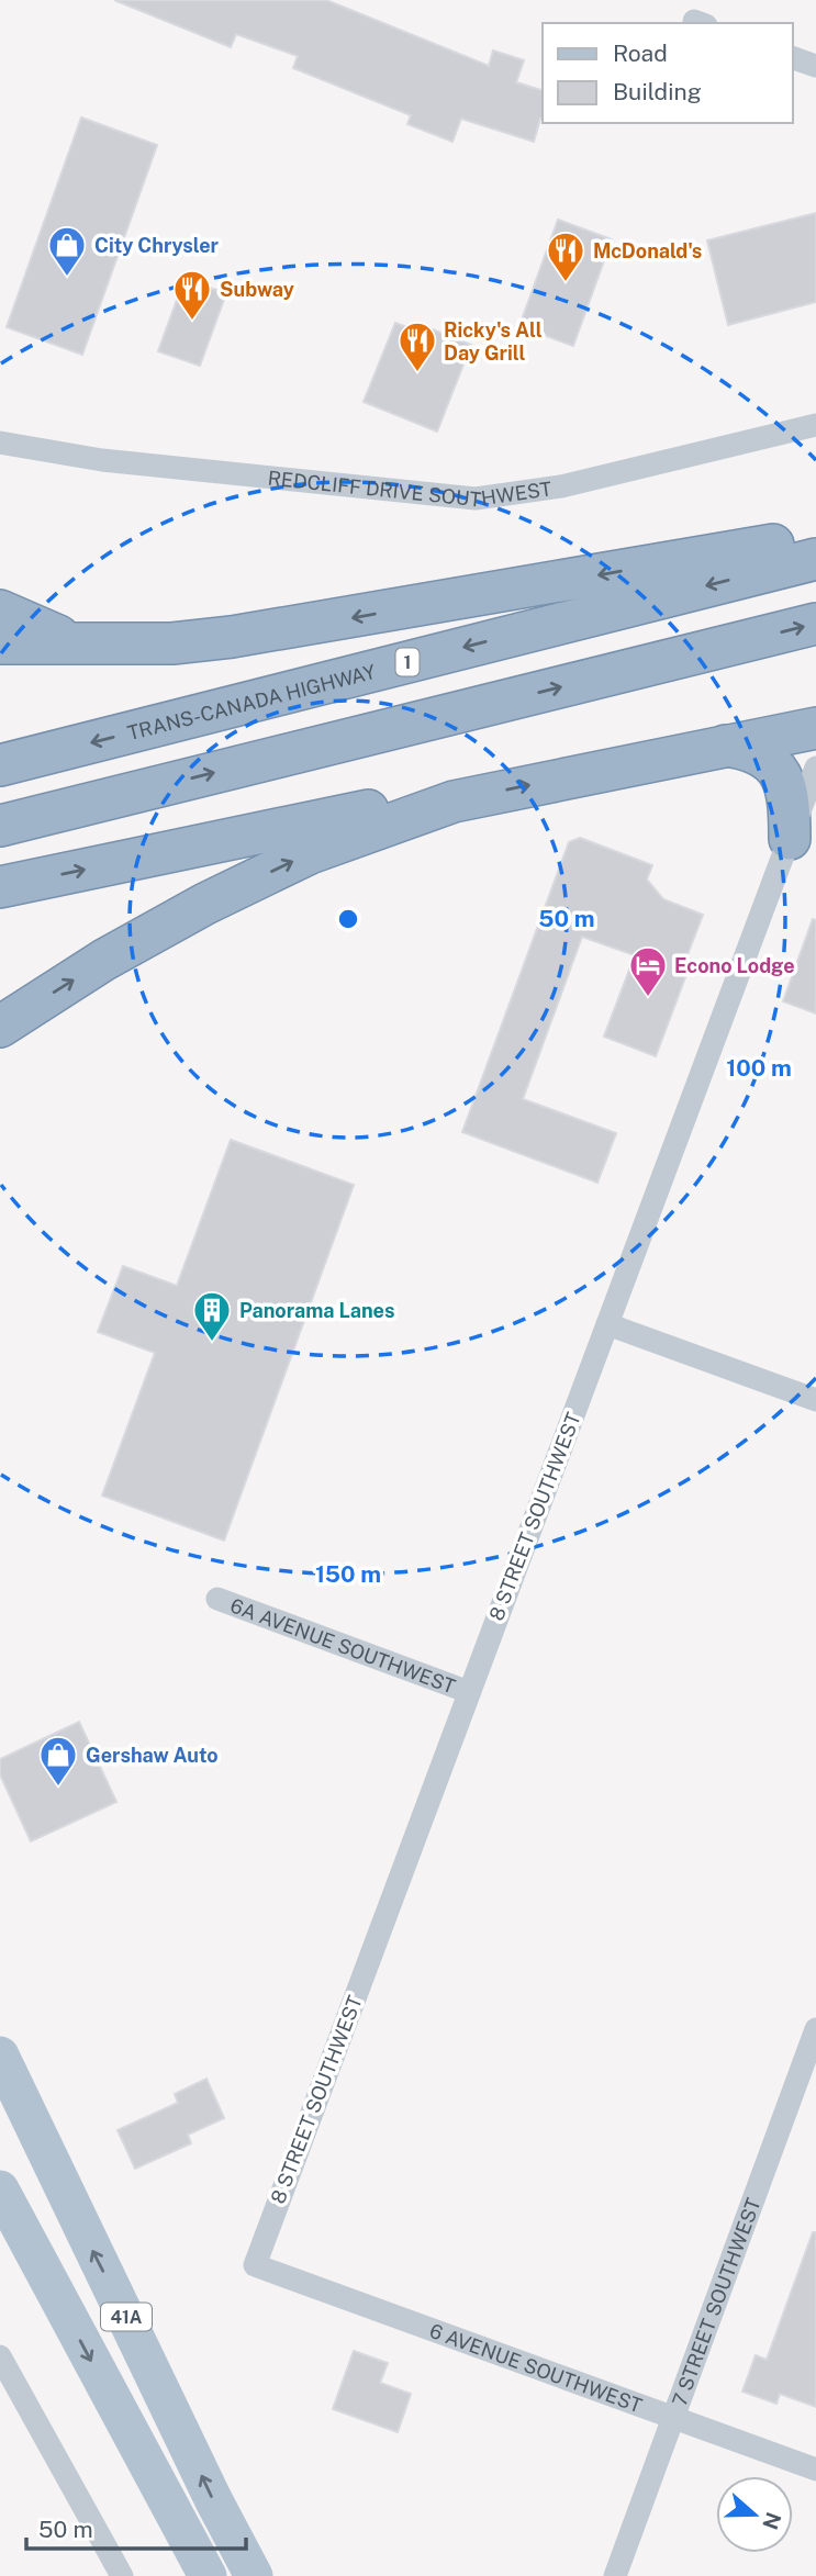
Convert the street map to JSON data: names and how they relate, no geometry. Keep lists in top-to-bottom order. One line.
{"streets":{"highway":["1","TRANS-CANADA HIGHWAY"],"main road":["41A"],"street":["REDCLIFF DRIVE SOUTHWEST","8 STREET SOUTHWEST","6A AVENUE SOUTHWEST","7 STREET SOUTHWEST","6 AVENUE SOUTHWEST"]},"crossings":[["8 STREET SOUTHWEST","6A AVENUE SOUTHWEST"],["8 STREET SOUTHWEST","6 AVENUE SOUTHWEST"],["7 STREET SOUTHWEST","6 AVENUE SOUTHWEST"]],"places":{"shop":["City Chrysler","Gershaw Auto"],"restaurant":["McDonald's","Subway","Ricky's All Day Grill"],"hotel":["Econo Lodge"],"building":["Panorama Lanes"]},"legend":["Road","Building"],"scale_bar":"50 m","north":"right","rings":["50 m","100 m","150 m"]}
